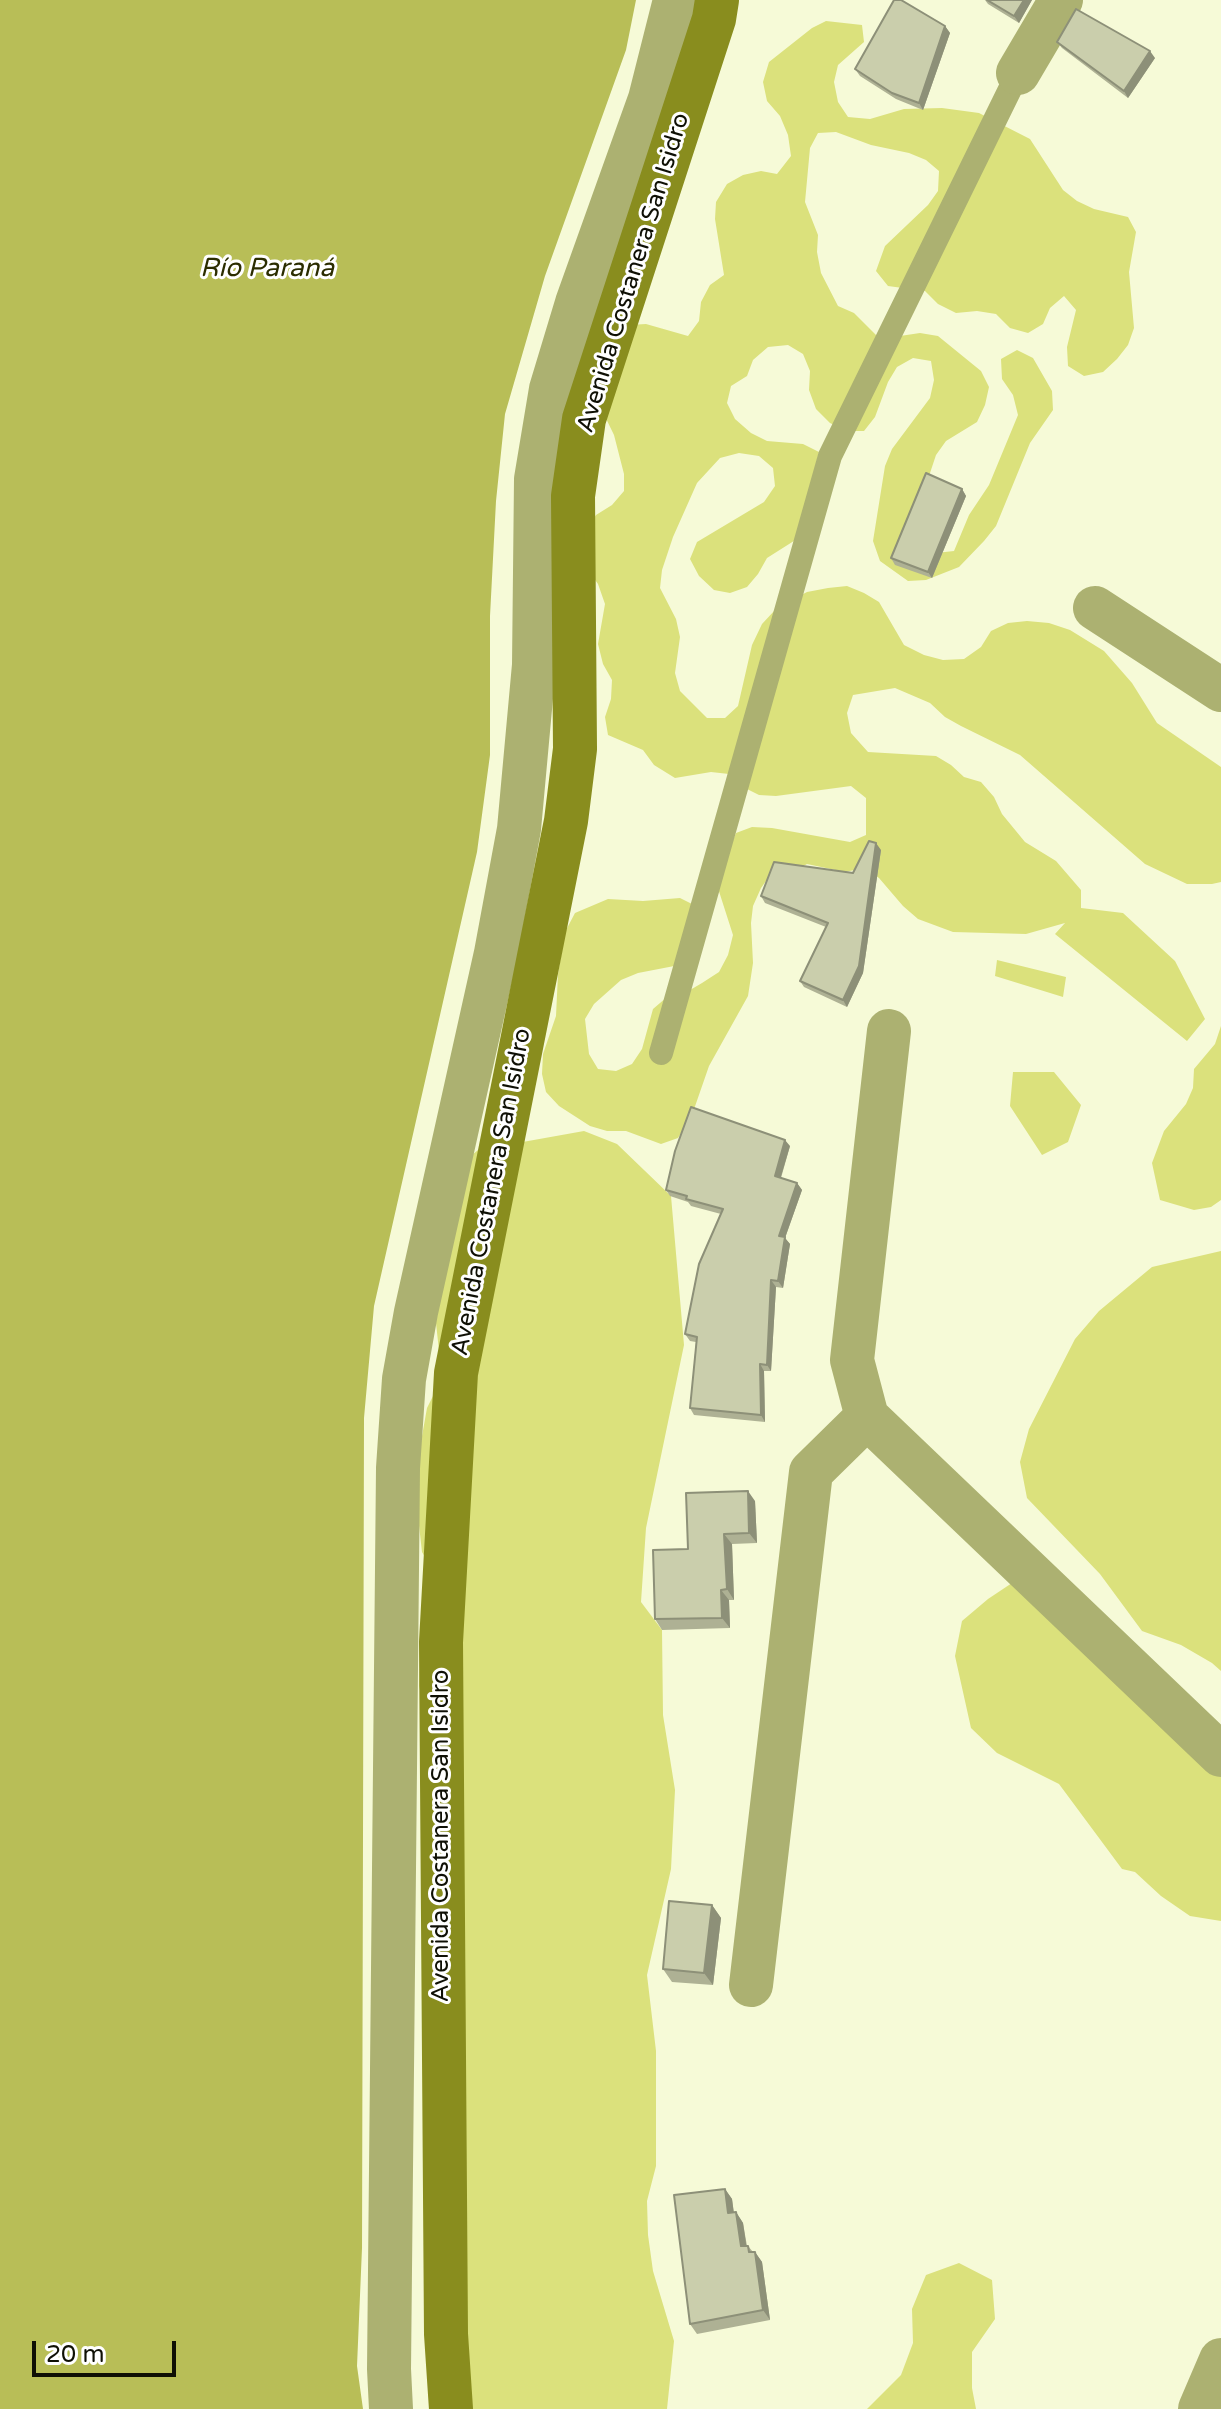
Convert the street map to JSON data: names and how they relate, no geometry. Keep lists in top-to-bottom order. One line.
{"streets":{"main road":["Avenida Costanera San Isidro"]},"water":["Río Paraná"],"scale_bar":"20 m"}
